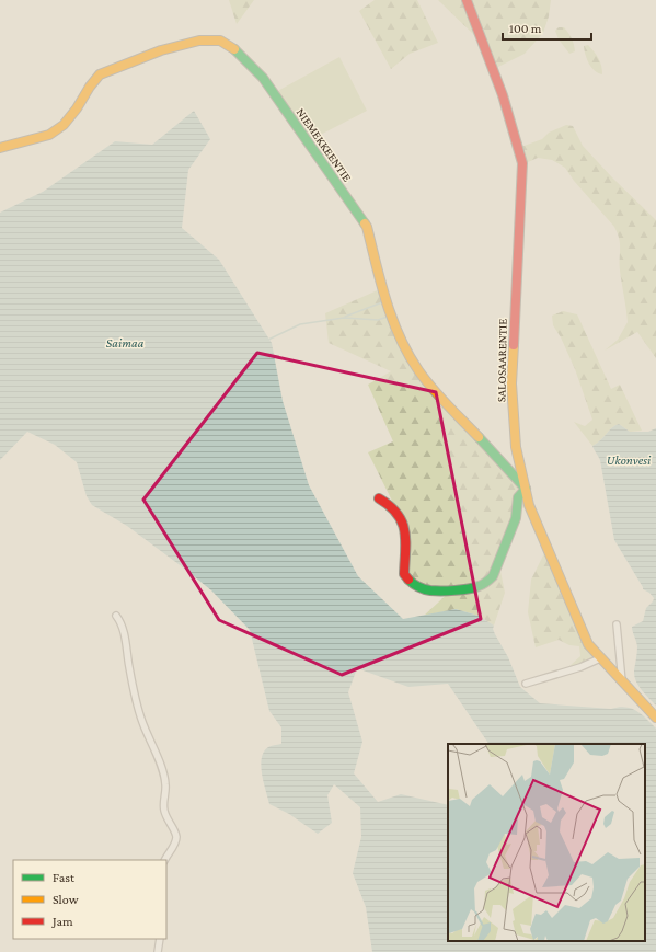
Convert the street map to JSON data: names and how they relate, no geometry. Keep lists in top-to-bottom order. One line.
{"streets":{"street":["NIEMEKKEENTIE","SALOSAARENTIE"]},"crossings":[["NIEMEKKEENTIE","SALOSAARENTIE"]],"water":["Saimaa","Ukonvesi"],"legend":["Fast","Slow","Jam"],"scale_bar":"100 m"}
